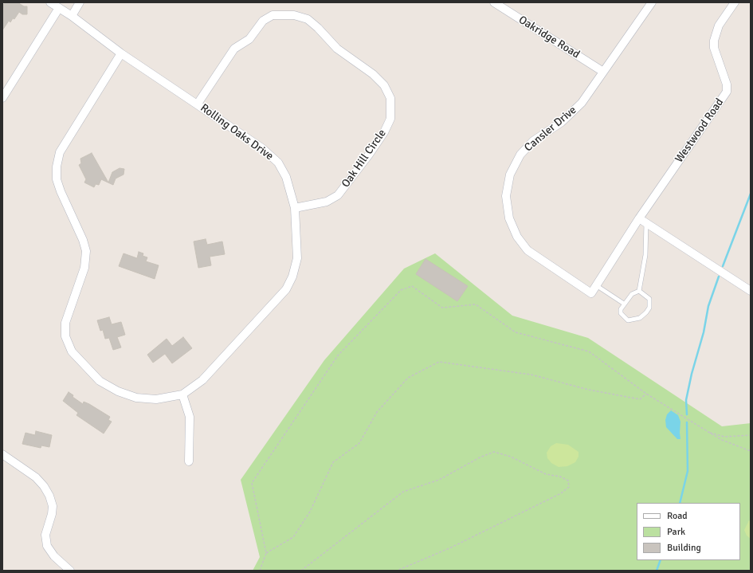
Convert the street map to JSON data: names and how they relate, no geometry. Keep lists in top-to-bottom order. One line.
{"streets":{"street":["Oakridge Road","Cansler Drive","Westwood Road","Rolling Oaks Drive","Oak Hill Circle"]},"crossings":[["Oakridge Road","Cansler Drive"],["Cansler Drive","Westwood Road"],["Rolling Oaks Drive","Oak Hill Circle"]],"legend":["Road","Park","Building"]}
